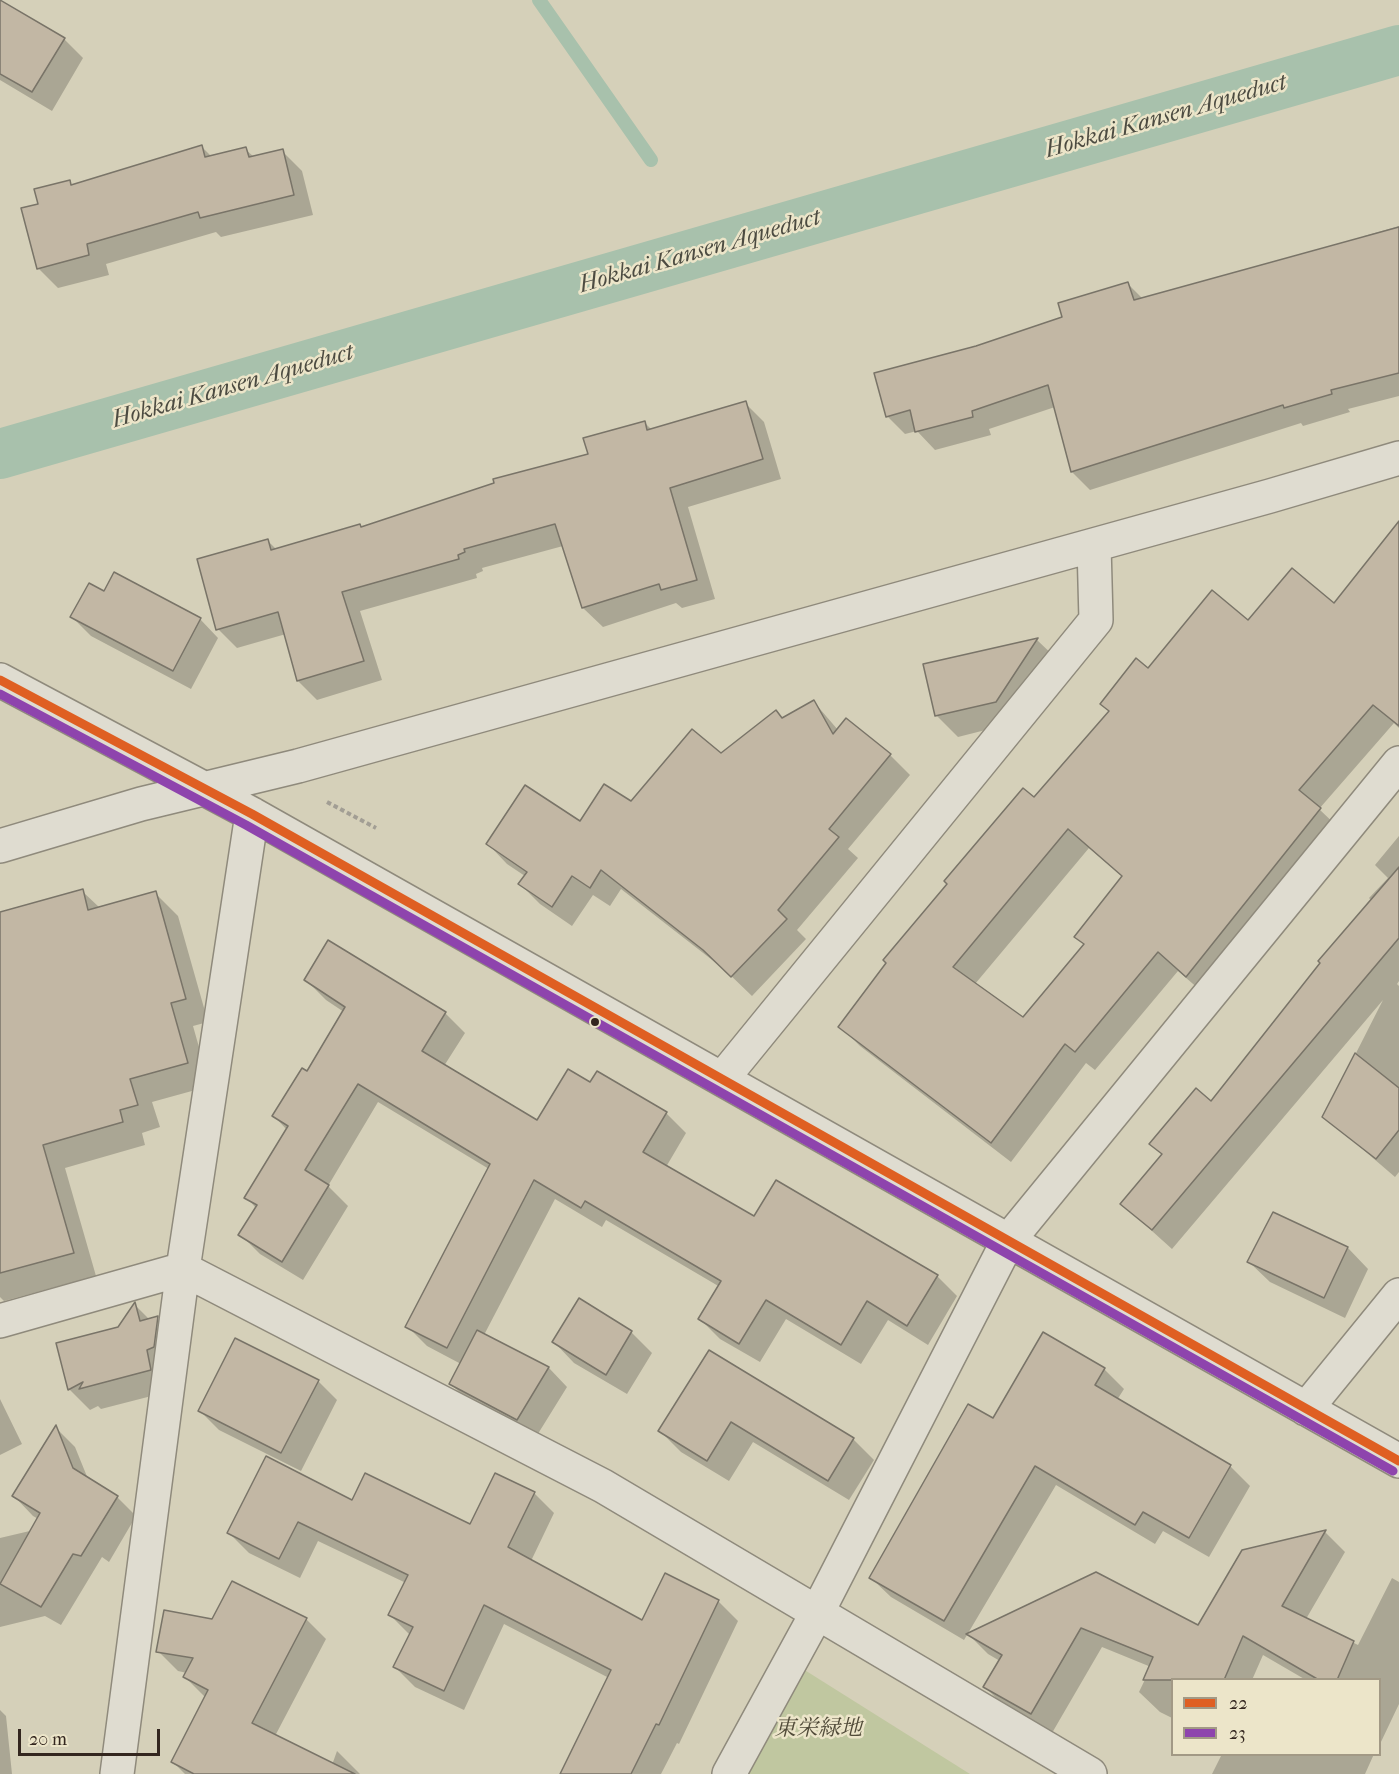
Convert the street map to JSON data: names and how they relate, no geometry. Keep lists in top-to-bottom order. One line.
{"water":["Hokkai Kansen Aqueduct"],"parks":["東栄緑地"],"lines":["transit line 22","transit line 23"],"legend":["22","23"],"scale_bar":"20 m"}
